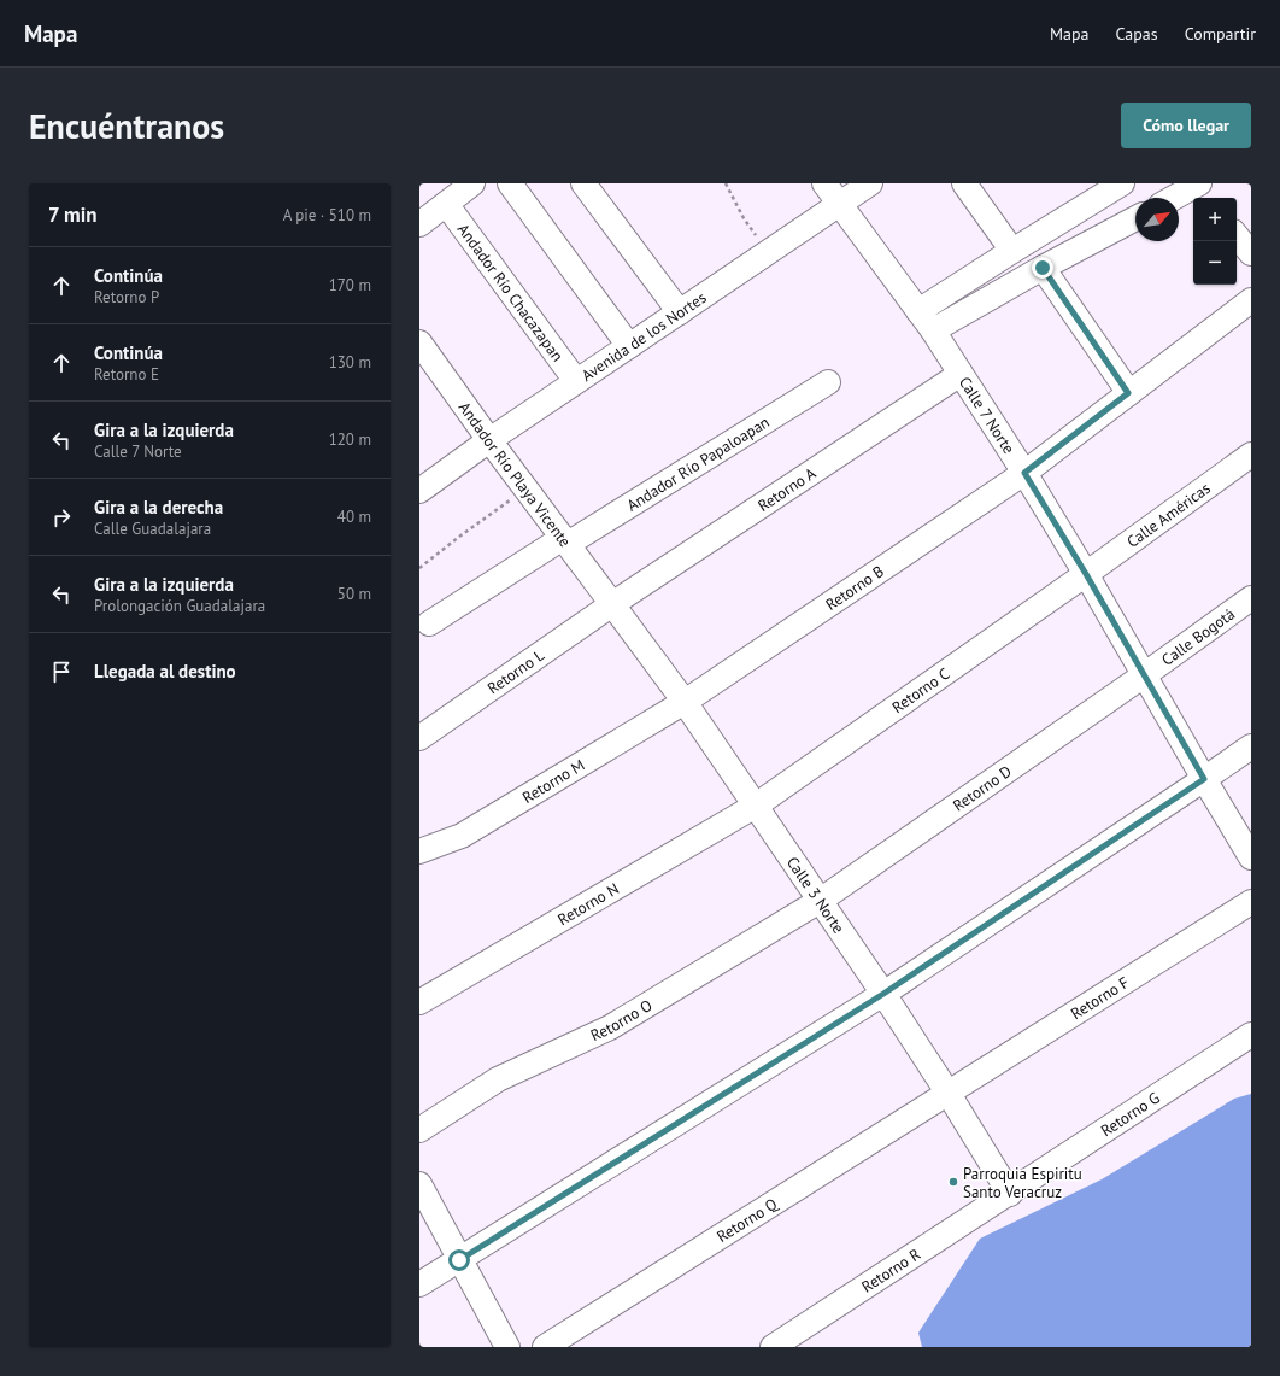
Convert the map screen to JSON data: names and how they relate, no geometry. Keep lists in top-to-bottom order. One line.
{"streets":{"street":["Andador Río Chacazapan","Avenida de los Nortes","Calle 7 Norte","Andador Río Papaloapan","Andador Río Playa Vicente","Retorno A","Calle Américas","Retorno B","Calle Bogotá","Retorno L","Retorno C","Retorno M","Retorno D","Calle 3 Norte","Retorno N","Retorno F","Retorno O","Retorno G","Retorno Q","Retorno R"]},"crossings":[["Andador Río Chacazapan","Avenida de los Nortes"],["Avenida de los Nortes","Calle 7 Norte"],["Avenida de los Nortes","Andador Río Playa Vicente"],["Calle 7 Norte","Retorno A"],["Calle 7 Norte","Calle Américas"],["Calle 7 Norte","Retorno B"],["Calle 7 Norte","Calle Bogotá"],["Calle 7 Norte","Retorno C"],["Calle 7 Norte","Retorno D"],["Andador Río Papaloapan","Andador Río Playa Vicente"],["Andador Río Playa Vicente","Retorno A"],["Andador Río Playa Vicente","Retorno L"],["Andador Río Playa Vicente","Calle 3 Norte"],["Retorno A","Retorno L"],["Retorno A","Calle 3 Norte"],["Calle Américas","Retorno C"],["Retorno B","Retorno M"],["Retorno B","Calle 3 Norte"],["Calle Bogotá","Retorno D"],["Retorno L","Calle 3 Norte"],["Retorno C","Calle 3 Norte"],["Retorno C","Retorno N"],["Retorno M","Calle 3 Norte"],["Retorno D","Calle 3 Norte"],["Retorno D","Retorno O"],["Calle 3 Norte","Retorno N"],["Calle 3 Norte","Retorno F"],["Calle 3 Norte","Retorno O"],["Calle 3 Norte","Retorno G"],["Calle 3 Norte","Retorno Q"],["Calle 3 Norte","Retorno R"],["Retorno F","Retorno Q"],["Retorno G","Retorno R"]],"places":["Parroquia Espiritu Santo Veracruz"],"north":"top right","page":{"header":"Mapa","nav":["Mapa","Capas","Compartir"],"buttons":"Cómo llegar","title":"Encuéntranos","heading":["7 min","A pie · 510 m"],"map_buttons":["+","−"],"list":[["Continúa","Retorno P","170 m"],["Continúa","Retorno E","130 m"],["Gira a la izquierda","Calle 7 Norte","120 m"],["Gira a la derecha","Calle Guadalajara","40 m"],["Gira a la izquierda","Prolongación Guadalajara","50 m"],"Llegada al destino"]}}
